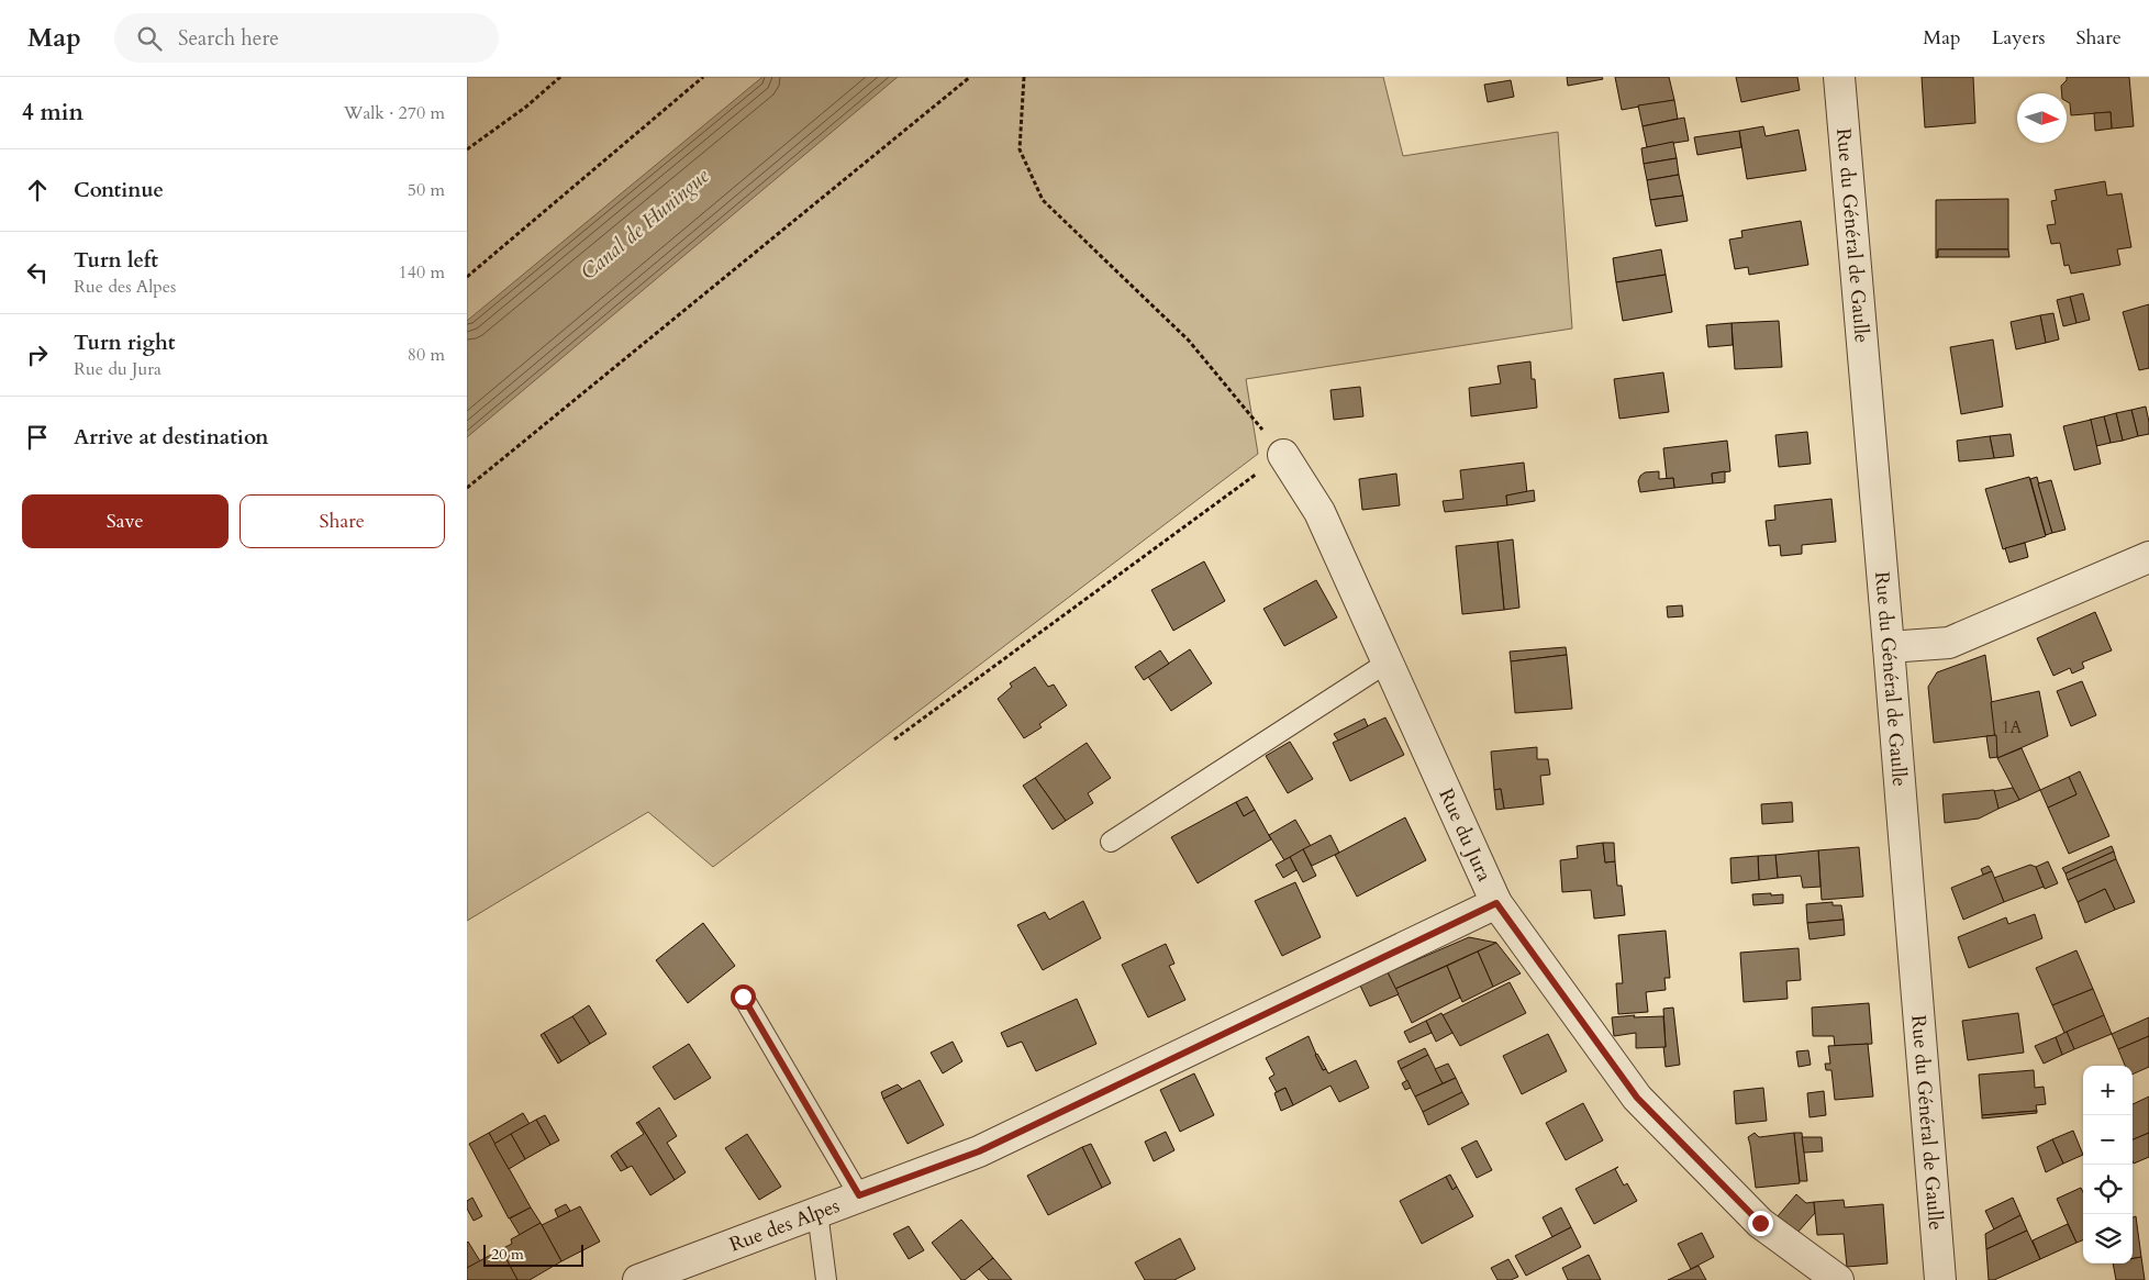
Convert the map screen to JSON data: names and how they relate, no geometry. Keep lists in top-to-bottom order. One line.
{"streets":{"street":["Rue du Général de Gaulle","Rue du Jura","Rue des Alpes"]},"crossings":[["Rue du Jura","Rue des Alpes"]],"water":["Canal de Huningue"],"house_numbers":["1A"],"scale_bar":"20 m","north":"right","page":{"header":"Map","search":"Search here","nav":["Map","Layers","Share"],"heading":["4 min","Walk · 270 m"],"list":[["Continue","50 m"],["Turn left","Rue des Alpes","140 m"],["Turn right","Rue du Jura","80 m"],"Arrive at destination"],"buttons":["Save","Share"],"map_buttons":["+","−"],"scale":"20 m"}}
